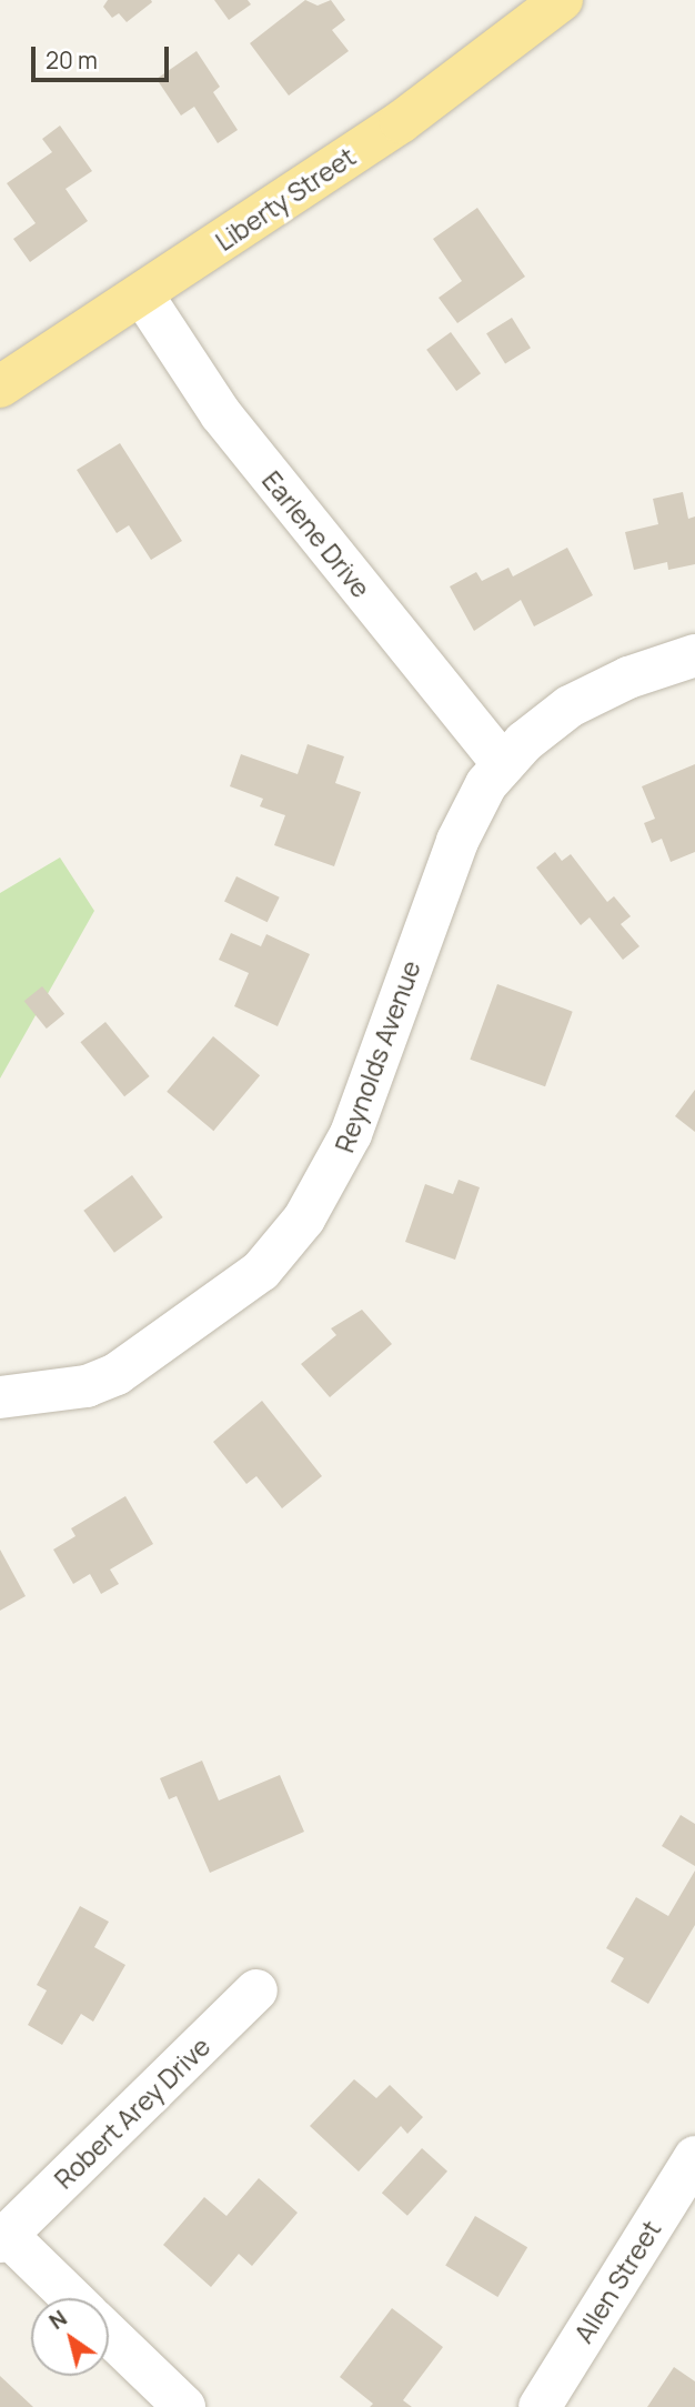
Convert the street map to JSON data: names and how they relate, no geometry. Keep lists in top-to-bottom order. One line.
{"streets":{"main road":["Liberty Street"],"street":["Earlene Drive","Reynolds Avenue","Robert Arey Drive","Allen Street"]},"crossings":[["Liberty Street","Earlene Drive"],["Earlene Drive","Reynolds Avenue"]],"scale_bar":"20 m","north":"top left"}
